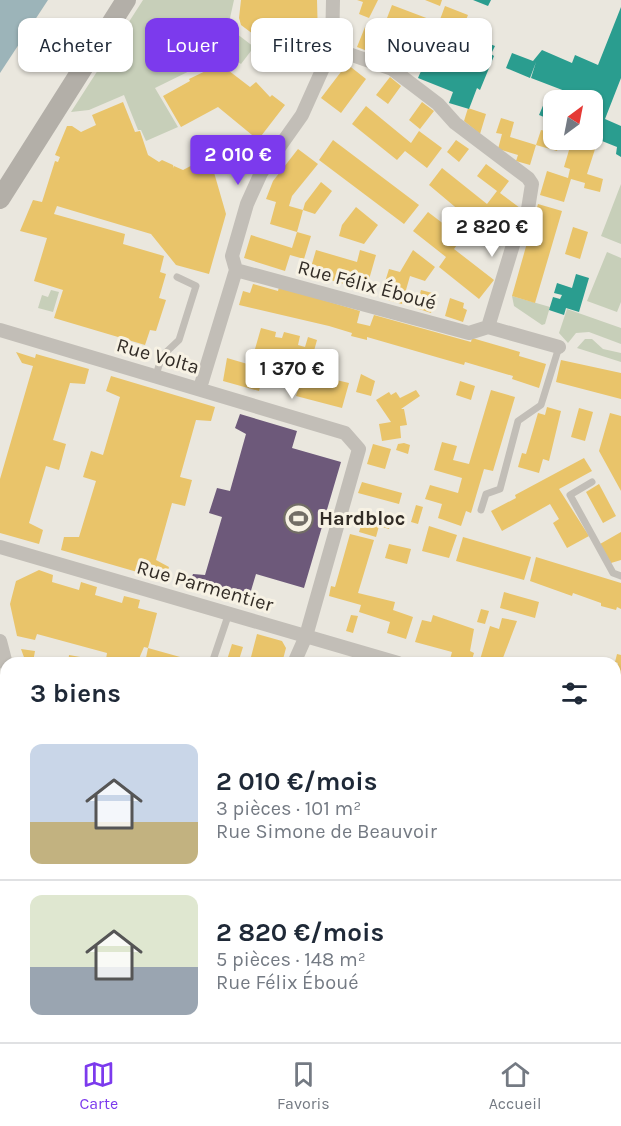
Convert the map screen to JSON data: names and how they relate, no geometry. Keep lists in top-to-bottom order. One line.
{"streets":{"street":["Rue Félix Éboué","Rue Volta","Rue Parmentier"]},"crossings":[["Rue Volta","Rue Parmentier"]],"places":{"sports":["Hardbloc"]},"north":"top right","page":{"chip":["Acheter","Louer","Filtres","Nouveau"],"price":["2 010 €","2 820 €","1 370 €"],"heading":"3 biens","list":[{"name":"2 010 €/mois","note":"3 pièces · 101 m² · Rue Simone de Beauvoir"},{"name":"2 820 €/mois","note":"5 pièces · 148 m² · Rue Félix Éboué"}],"tabs":["Carte","Favoris","Accueil"]}}
